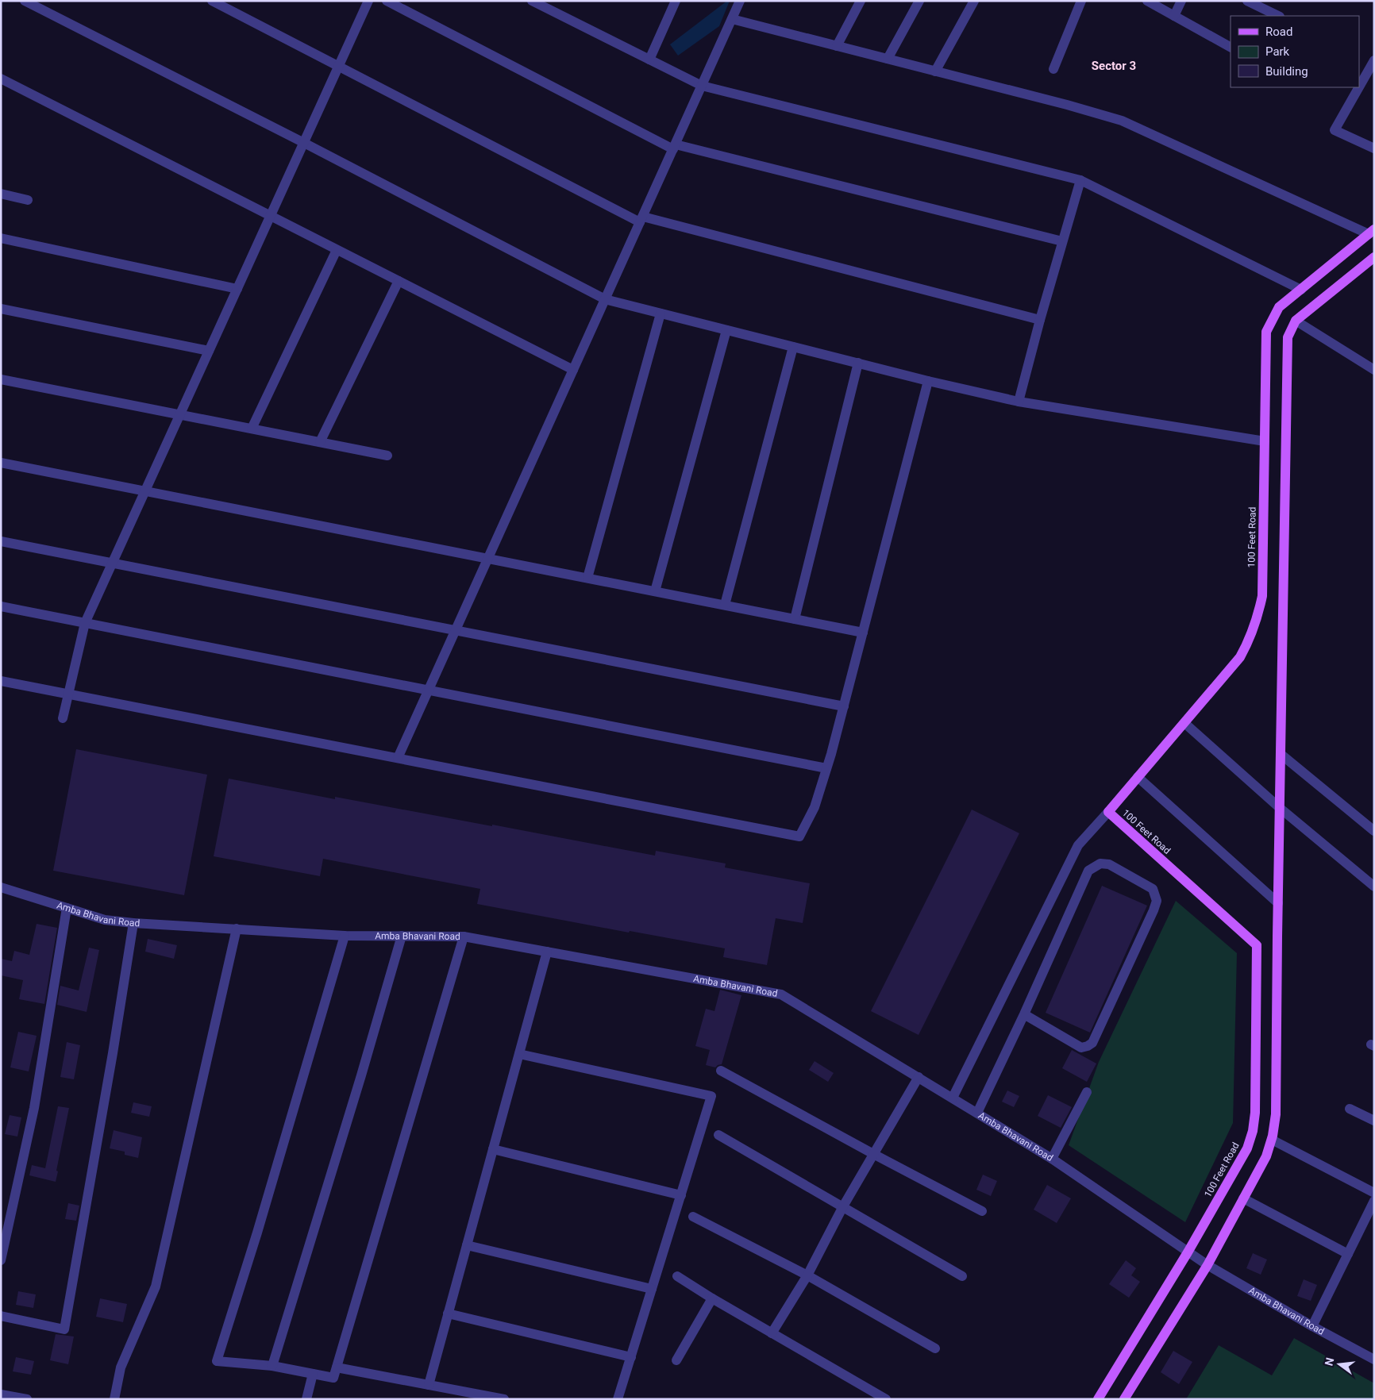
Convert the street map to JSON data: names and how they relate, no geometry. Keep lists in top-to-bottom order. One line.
{"streets":{"main road":["100 Feet Road"],"street":["Amba Bhavani Road"]},"crossings":[["100 Feet Road","Amba Bhavani Road"]],"districts":["Sector 3"],"legend":["Road","Park","Building"],"north":"left"}
